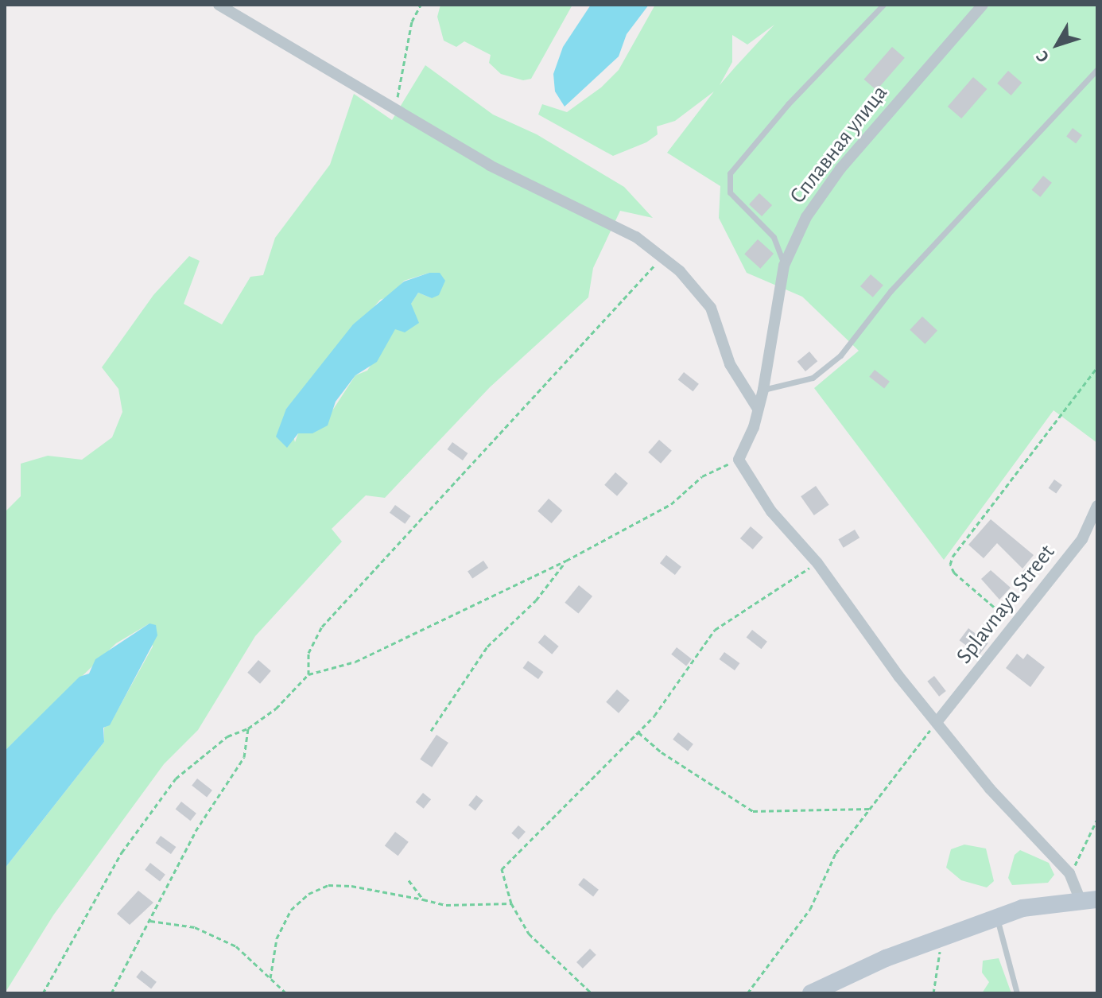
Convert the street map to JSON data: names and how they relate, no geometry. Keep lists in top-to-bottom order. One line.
{"streets":{"street":["Сплавная улица","Splavnaya Street"]},"north":"bottom left"}
